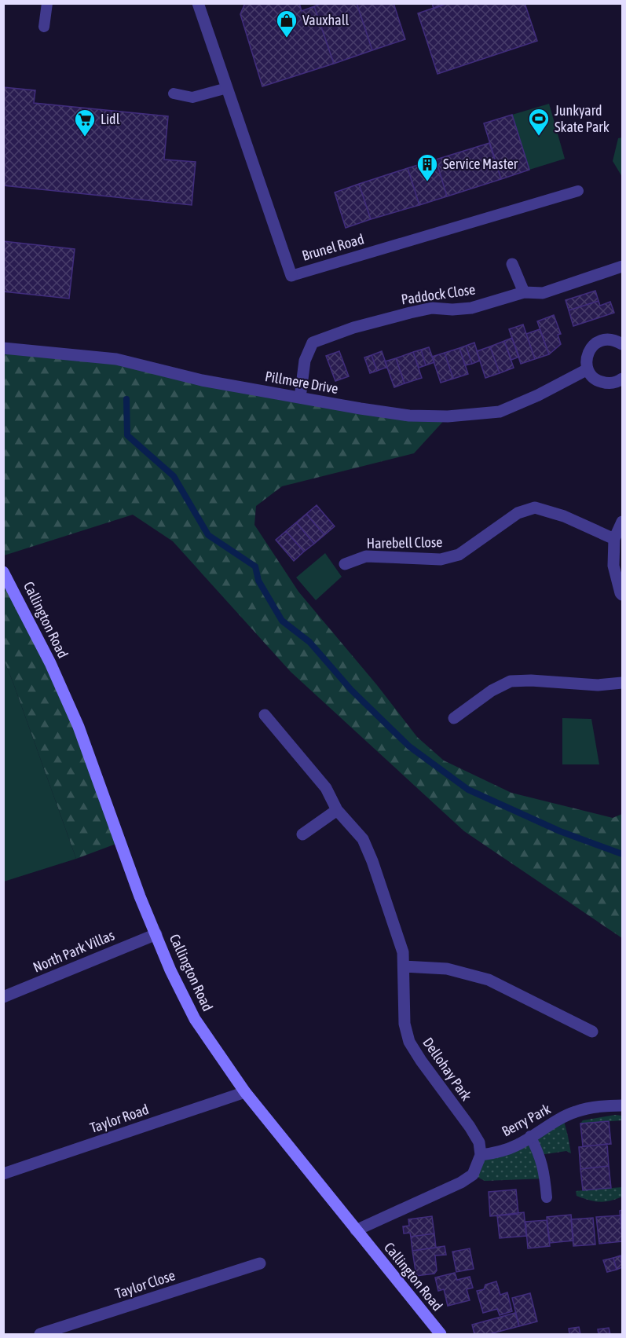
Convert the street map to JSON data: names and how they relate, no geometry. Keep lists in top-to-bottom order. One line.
{"streets":{"main road":["Callington Road"],"street":["Brunel Road","Paddock Close","Pillmere Drive","Harebell Close","North Park Villas","Dellohay Park","Taylor Road","Berry Park","Taylor Close"]},"crossings":[["Paddock Close","Pillmere Drive"],["Callington Road","North Park Villas"],["Callington Road","Taylor Road"],["Dellohay Park","Berry Park"]],"places":{"shop":["Vauxhall"],"sports":["Junkyard Skate Park"],"supermarket":["Lidl"],"building":["Service Master"]}}
